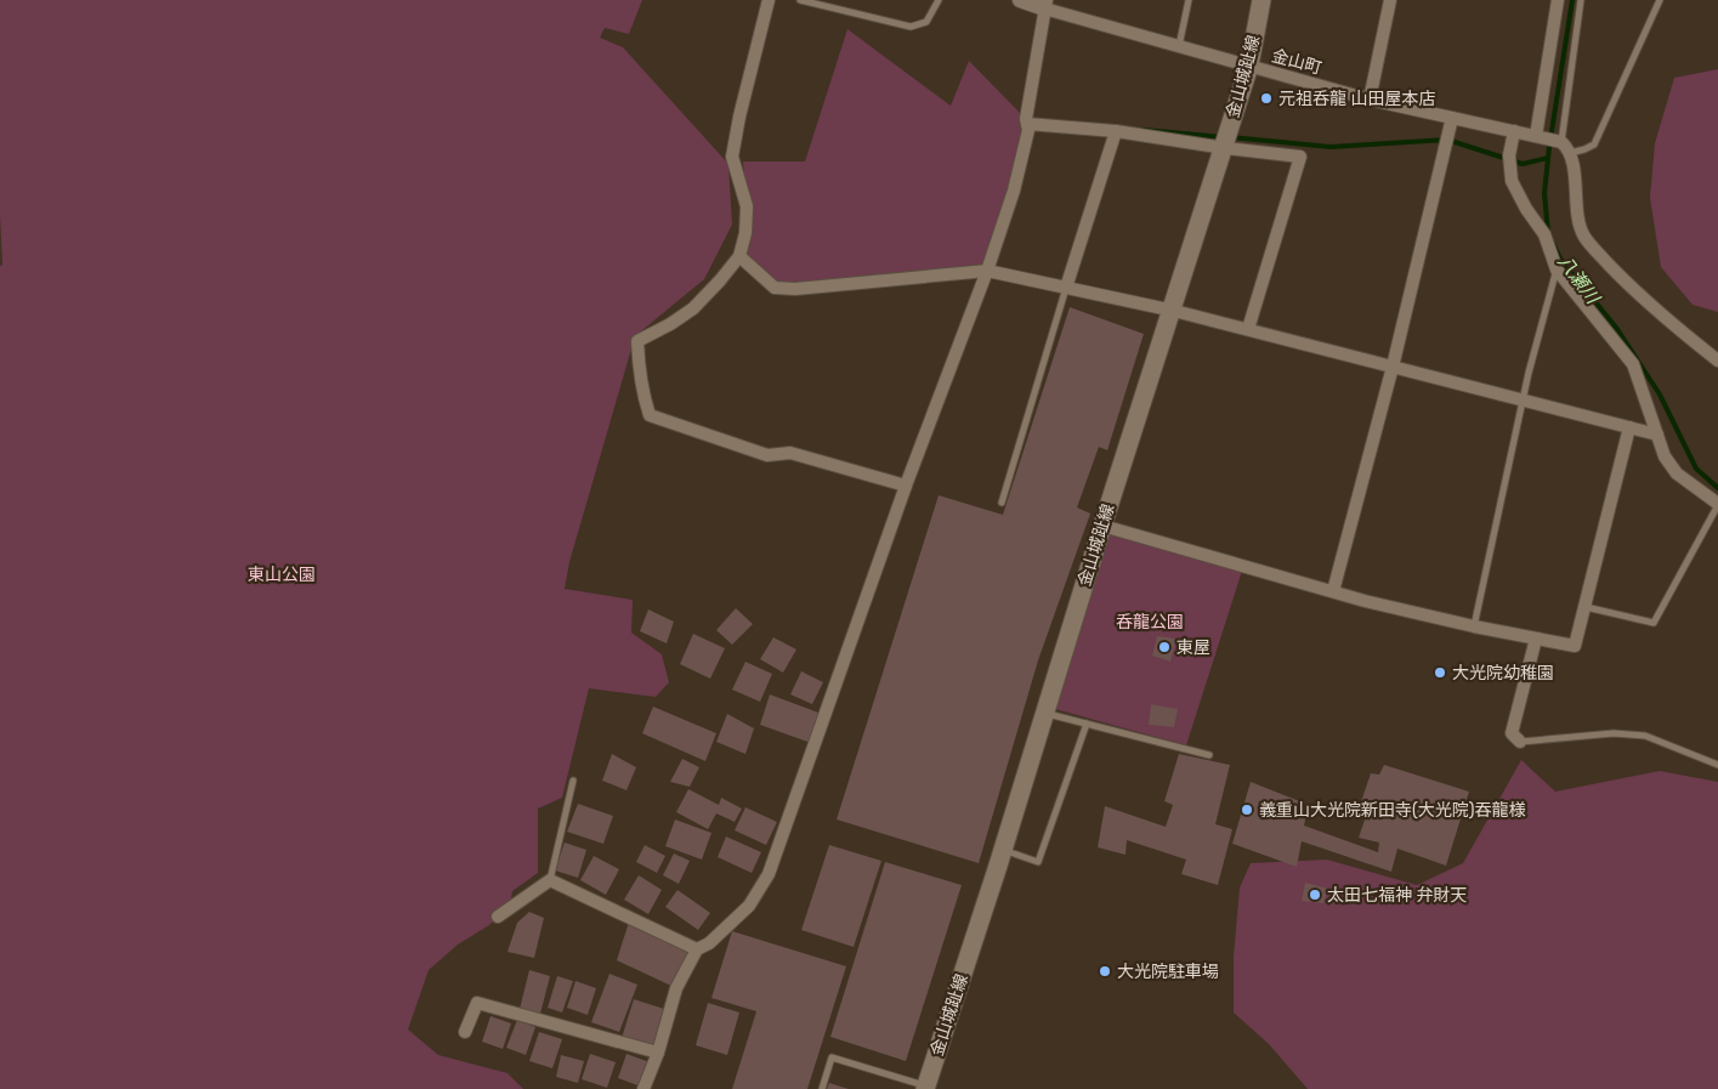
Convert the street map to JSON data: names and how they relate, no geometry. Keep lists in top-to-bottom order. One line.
{"streets":{"main road":["金山城趾線"],"street":["金山町"]},"crossings":[["金山町","金山城趾線"]],"water":["八瀬川"],"parks":["東山公園","呑龍公園"],"places":["元祖呑龍 山田屋本店","東屋","大光院幼稚園","義重山大光院新田寺(大光院)吞龍様","太田七福神 弁財天","大光院駐車場"]}
